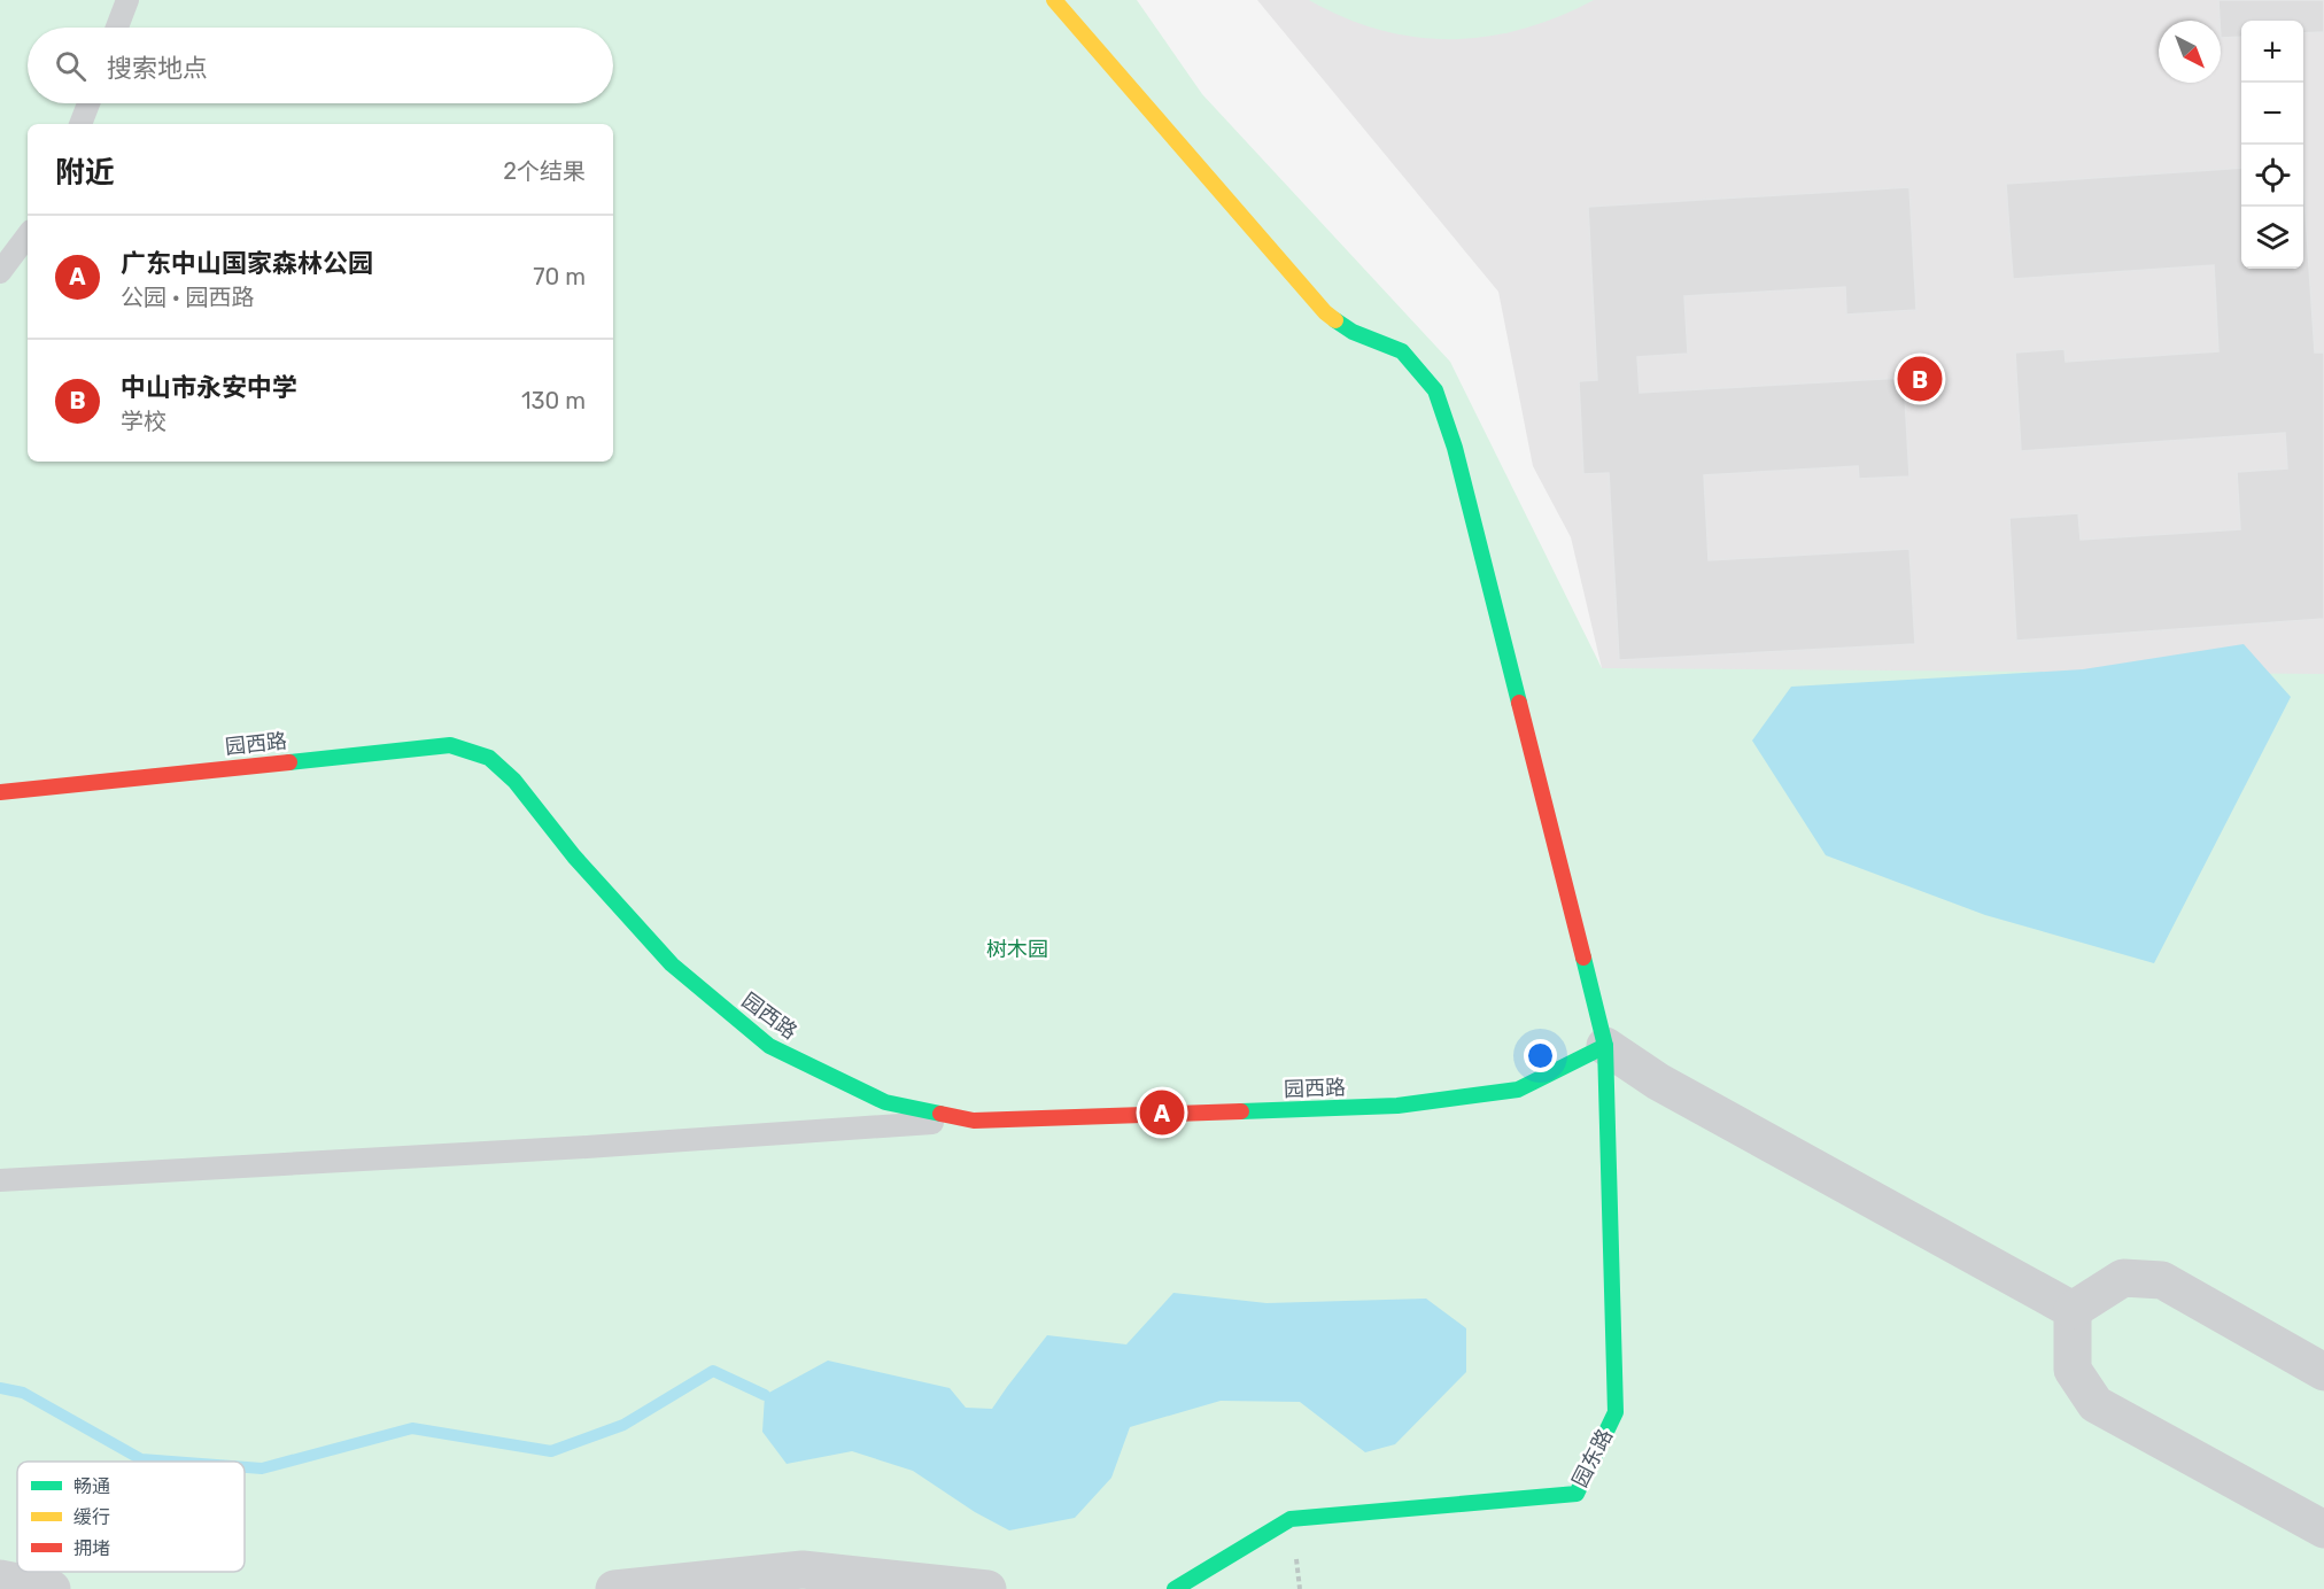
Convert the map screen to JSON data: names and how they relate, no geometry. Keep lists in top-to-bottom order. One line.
{"streets":{"street":["园西路","园东路"]},"crossings":[["园西路","园东路"]],"parks":["树木园"],"legend":["畅通","缓行","拥堵"],"north":"bottom right","page":{"map_buttons":["+","−"],"search":"搜索地点","heading":["附近","2个结果"],"list":[{"mark":"A","name":"广东中山国家森林公园","note":"公园 · 园西路","value":"70 m"},{"mark":"B","name":"中山市永安中学","note":"学校","value":"130 m"}],"pins":["B","A"]}}
